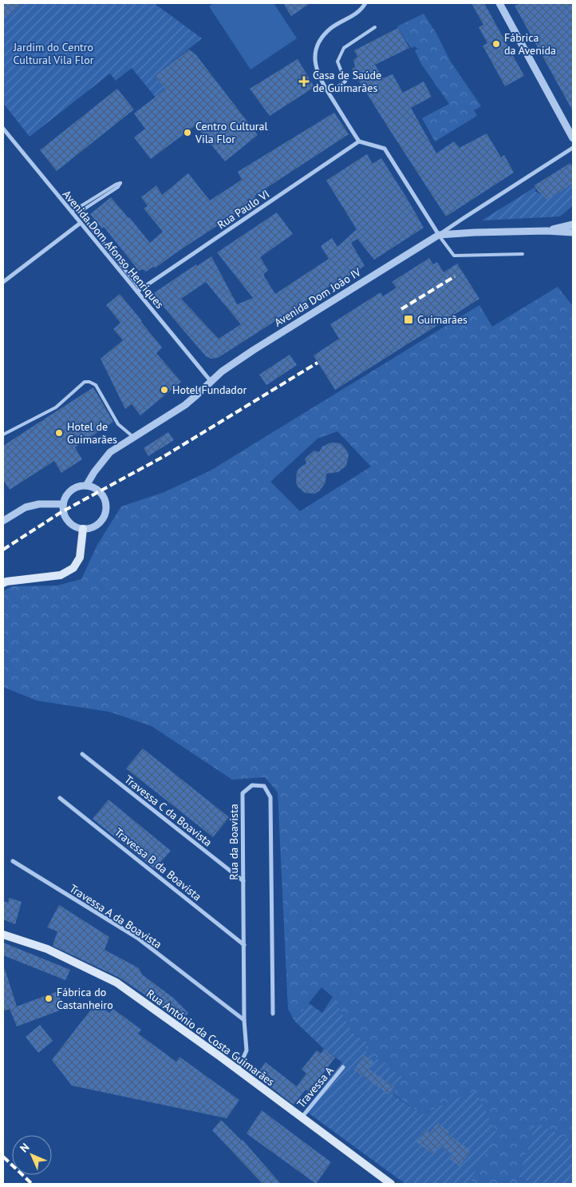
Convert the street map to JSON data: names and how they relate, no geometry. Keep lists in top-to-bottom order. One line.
{"streets":{"main road":["Rua António da Costa Guimarães"],"street":["Rua Paulo VI","Avenida Dom Afonso Henriques","Avenida Dom João IV","Travessa C da Boavista","Rua da Boavista","Travessa B da Boavista","Travessa A da Boavista","Travessa A"]},"crossings":[["Rua Paulo VI","Avenida Dom Afonso Henriques"],["Avenida Dom Afonso Henriques","Avenida Dom João IV"],["Travessa C da Boavista","Rua da Boavista"],["Rua da Boavista","Travessa B da Boavista"],["Rua da Boavista","Travessa A da Boavista"],["Rua da Boavista","Rua António da Costa Guimarães"],["Rua António da Costa Guimarães","Travessa A"]],"parks":["Jardim do Centro Cultural Vila Flor"],"places":{"other":["Fábrica da Avenida","Centro Cultural Vila Flor","Hotel Fundador","Hotel de Guimarães","Fábrica do Castanheiro"],"health":["Casa de Saúde de Guimarães"],"transit":["Guimarães"]},"north":"top left"}
